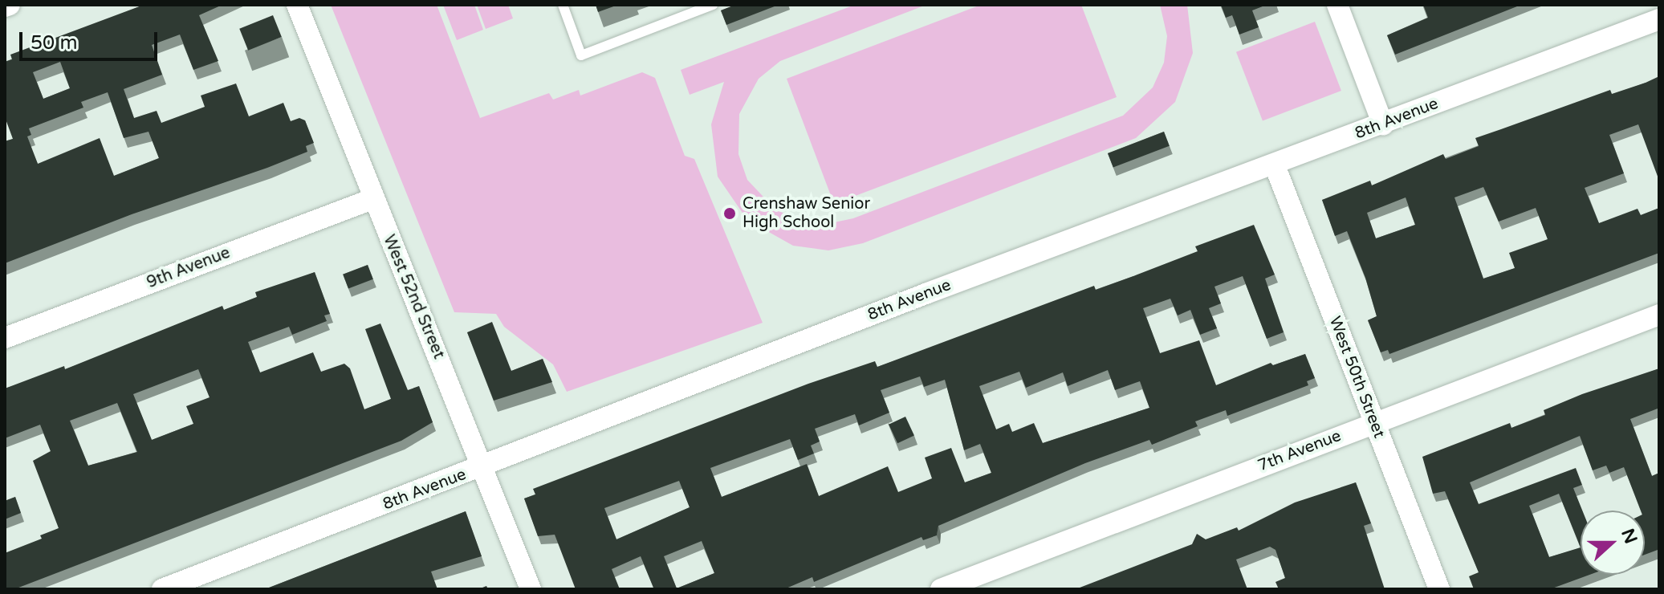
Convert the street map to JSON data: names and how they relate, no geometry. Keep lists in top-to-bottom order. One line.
{"streets":{"street":["8th Avenue","9th Avenue","West 52nd Street","West 50th Street","7th Avenue"]},"crossings":[["8th Avenue","West 52nd Street"],["8th Avenue","West 50th Street"],["9th Avenue","West 52nd Street"],["West 50th Street","7th Avenue"]],"places":["Crenshaw Senior High School"],"scale_bar":"50 m","north":"right"}
